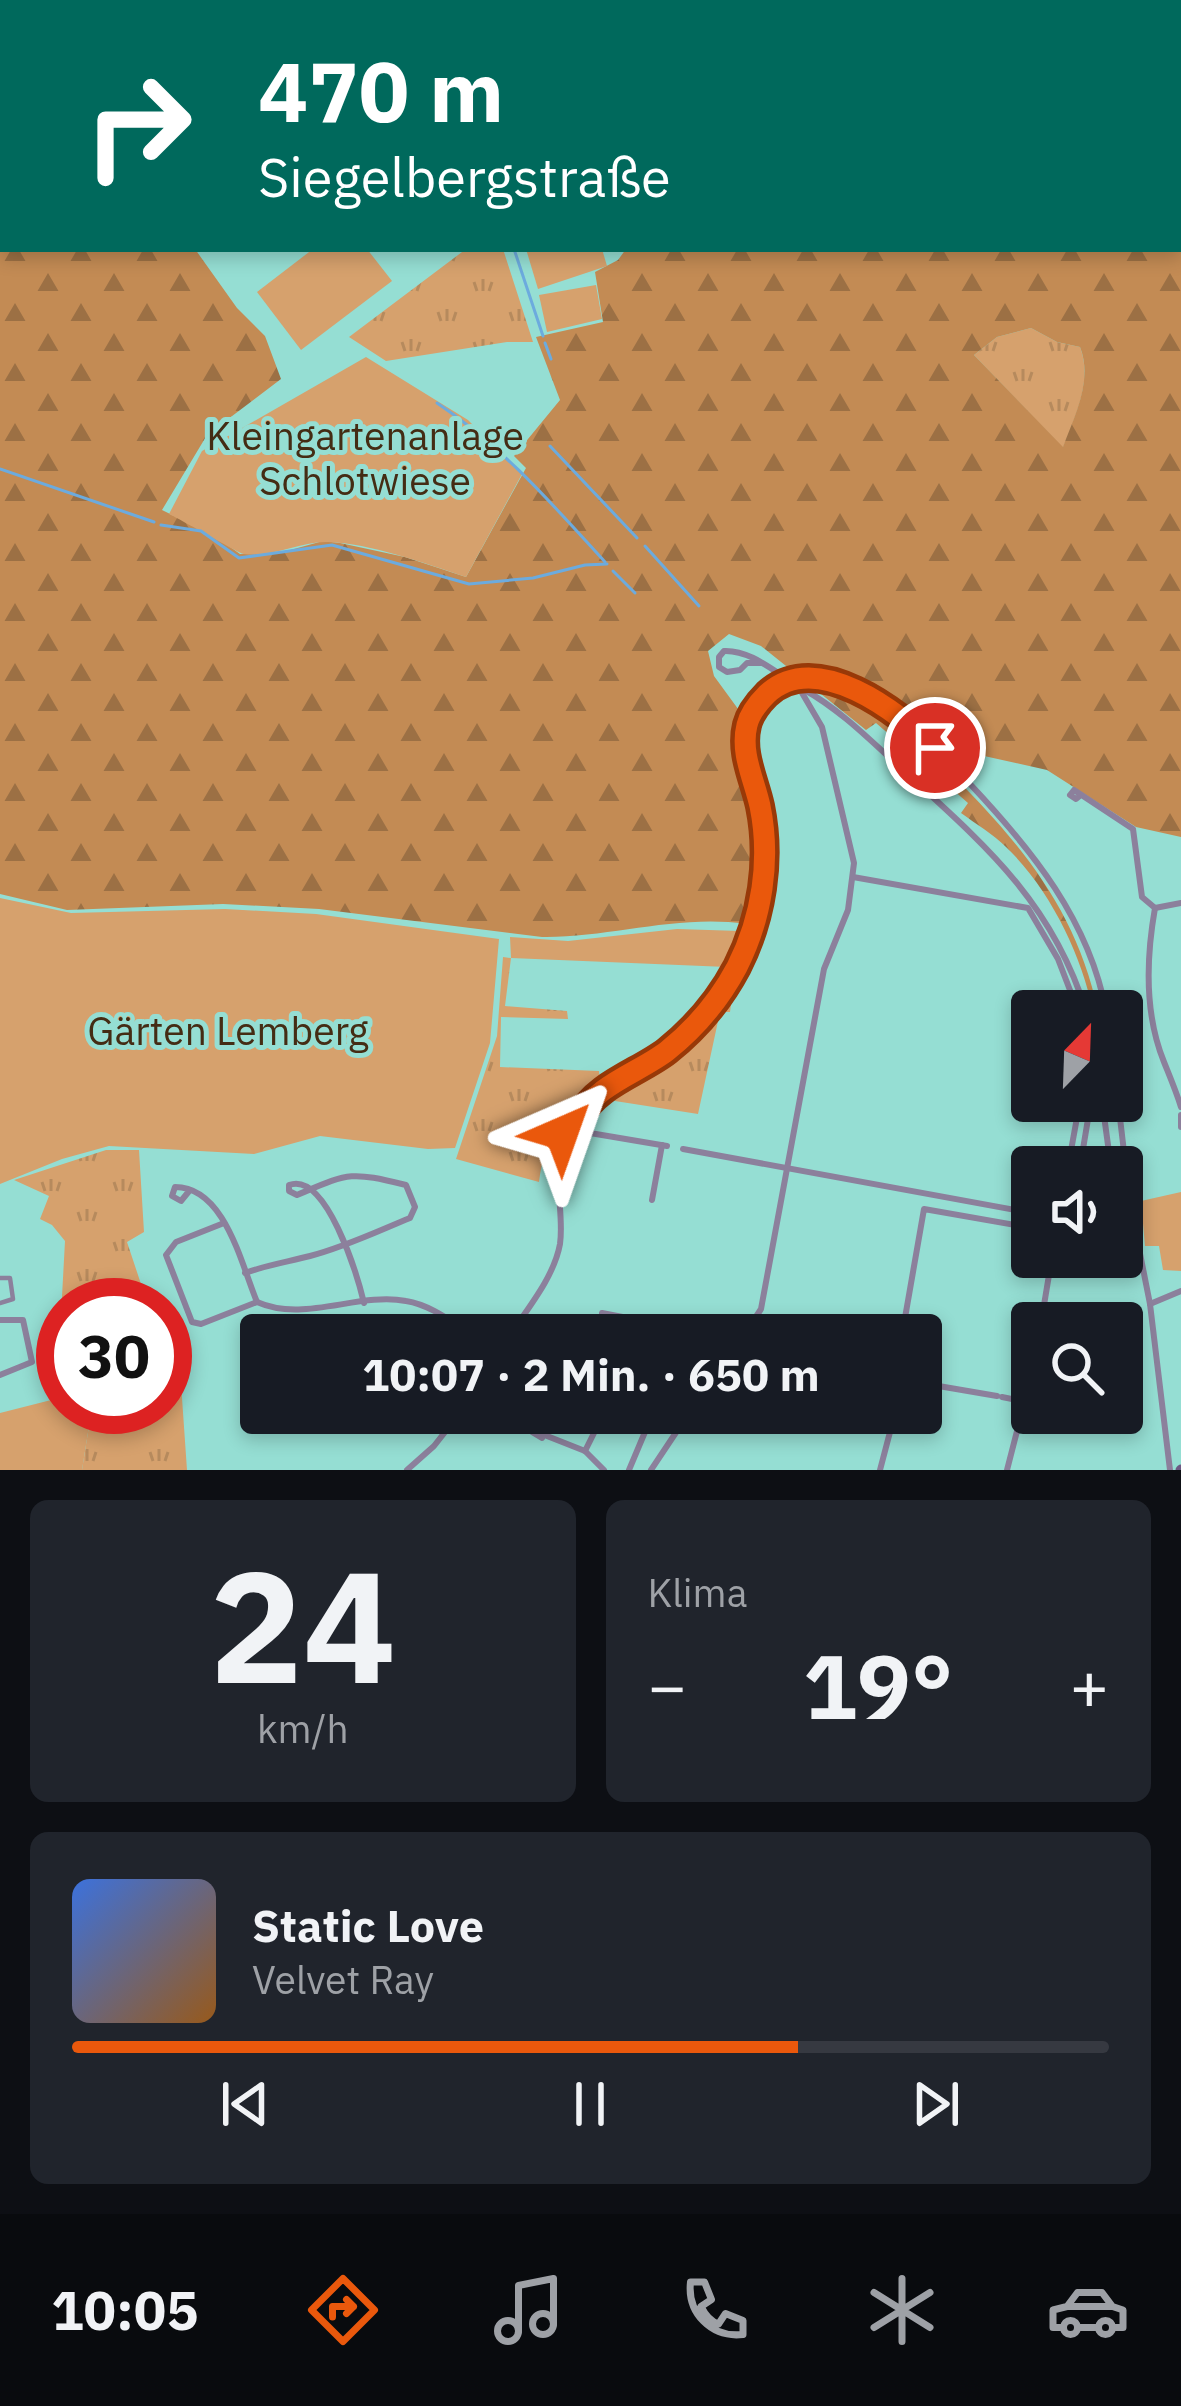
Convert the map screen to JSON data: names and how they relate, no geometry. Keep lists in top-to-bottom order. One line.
{"parks":["Kleingartenanlage Schlotwiese","Gärten Lemberg"],"north":"top right","page":{"turn":["470 m","Siegelbergstraße"],"limit":"30","trip":"10:07 · 2 Min. · 650 m","tile":[["24","km/h"],"Klima"],"heat":["−","19°","+"],"song":["Static Love","Velvet Ray"],"tabs":"10:05"}}
